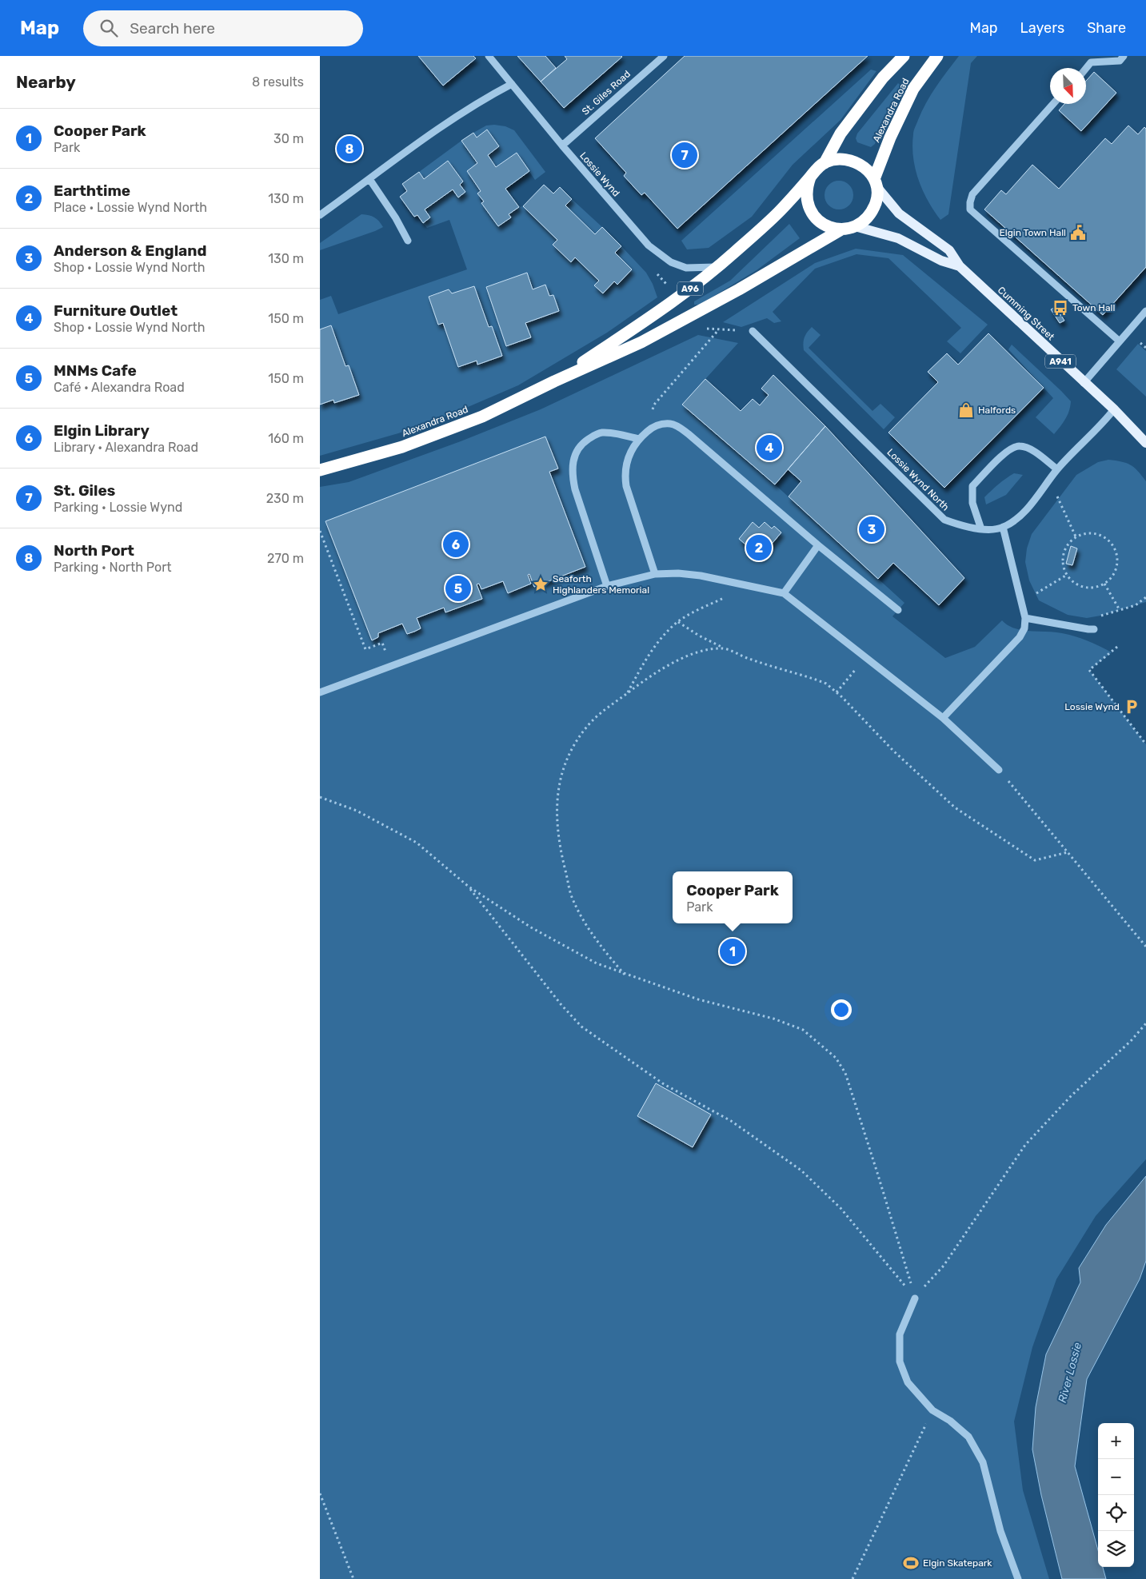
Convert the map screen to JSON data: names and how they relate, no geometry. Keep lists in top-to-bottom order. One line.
{"streets":{"highway":["Alexandra Road","A96"],"main road":["Cumming Street","A941"],"street":["St. Giles Road","Lossie Wynd","Lossie Wynd North"]},"crossings":[["St. Giles Road","Lossie Wynd"],["Alexandra Road","A96"],["Alexandra Road","Cumming Street"],["Lossie Wynd","A96"],["A96","Cumming Street"]],"water":["River Lossie"],"places":{"public building":["Elgin Town Hall"],"bus stop":["Town Hall"],"shop":["Halfords"],"place":["Seaforth Highlanders Memorial"],"parking":["Lossie Wynd"],"sports":["Elgin Skatepark"]},"north":"bottom right","page":{"header":"Map","search":"Search here","nav":["Map","Layers","Share"],"heading":["Nearby","8 results"],"list":[{"mark":"1","name":"Cooper Park","note":"Park","value":"30 m"},{"mark":"2","name":"Earthtime","note":"Place · Lossie Wynd North","value":"130 m"},{"mark":"3","name":"Anderson & England","note":"Shop · Lossie Wynd North","value":"130 m"},{"mark":"4","name":"Furniture Outlet","note":"Shop · Lossie Wynd North","value":"150 m"},{"mark":"5","name":"MNMs Cafe","note":"Café · Alexandra Road","value":"150 m"},{"mark":"6","name":"Elgin Library","note":"Library · Alexandra Road","value":"160 m"},{"mark":"7","name":"St. Giles","note":"Parking · Lossie Wynd","value":"230 m"},{"mark":"8","name":"North Port","note":"Parking · North Port","value":"270 m"}],"pins":["8","7","4","3","6","2","5","1"],"popup":["Cooper Park","Park"],"map_buttons":["+","−"]}}
